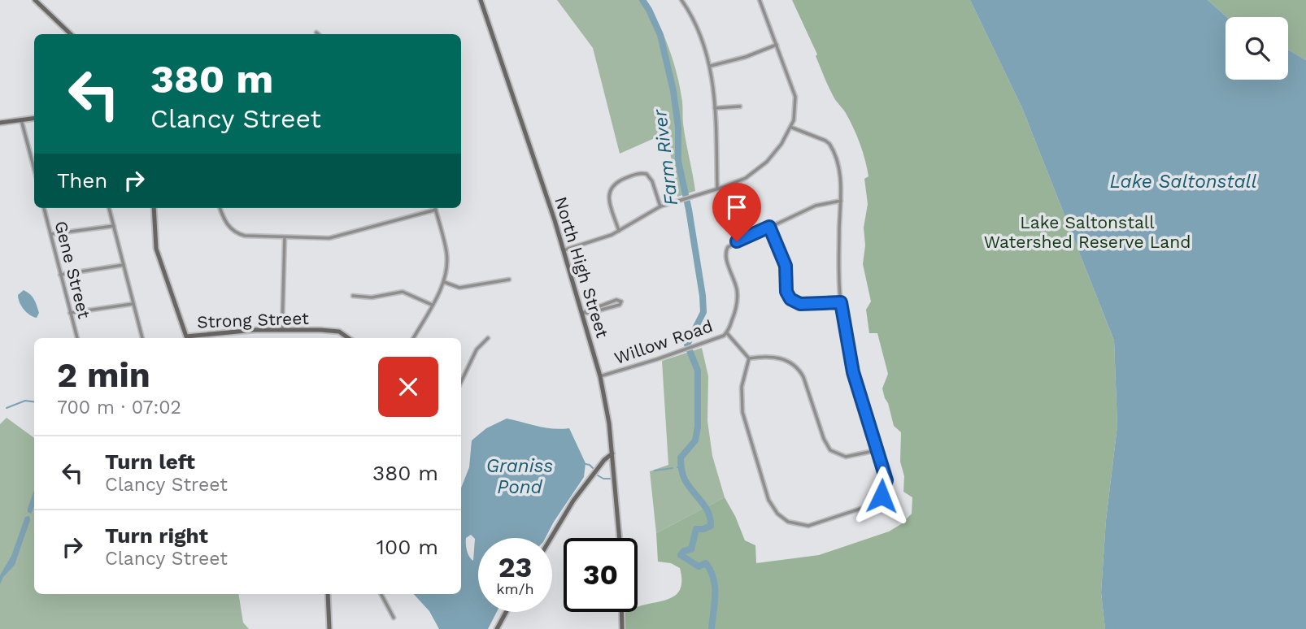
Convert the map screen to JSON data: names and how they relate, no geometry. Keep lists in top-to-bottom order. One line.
{"streets":{"main road":["North High Street","Strong Street"],"street":["Gene Street","Willow Road"]},"crossings":[["North High Street","Willow Road"]],"water":["Farm River","Lake Saltonstall","Graniss Pond"],"parks":["Lake Saltonstall Watershed Reserve Land"],"page":{"turn":["380 m","Clancy Street"],"then":"Then","heading":["2 min","700 m · 07:02"],"list":[{"name":"Turn left","note":"Clancy Street","value":"380 m"},{"name":"Turn right","note":"Clancy Street","value":"100 m"}],"speed":"23 km/h","limit":"30"}}
